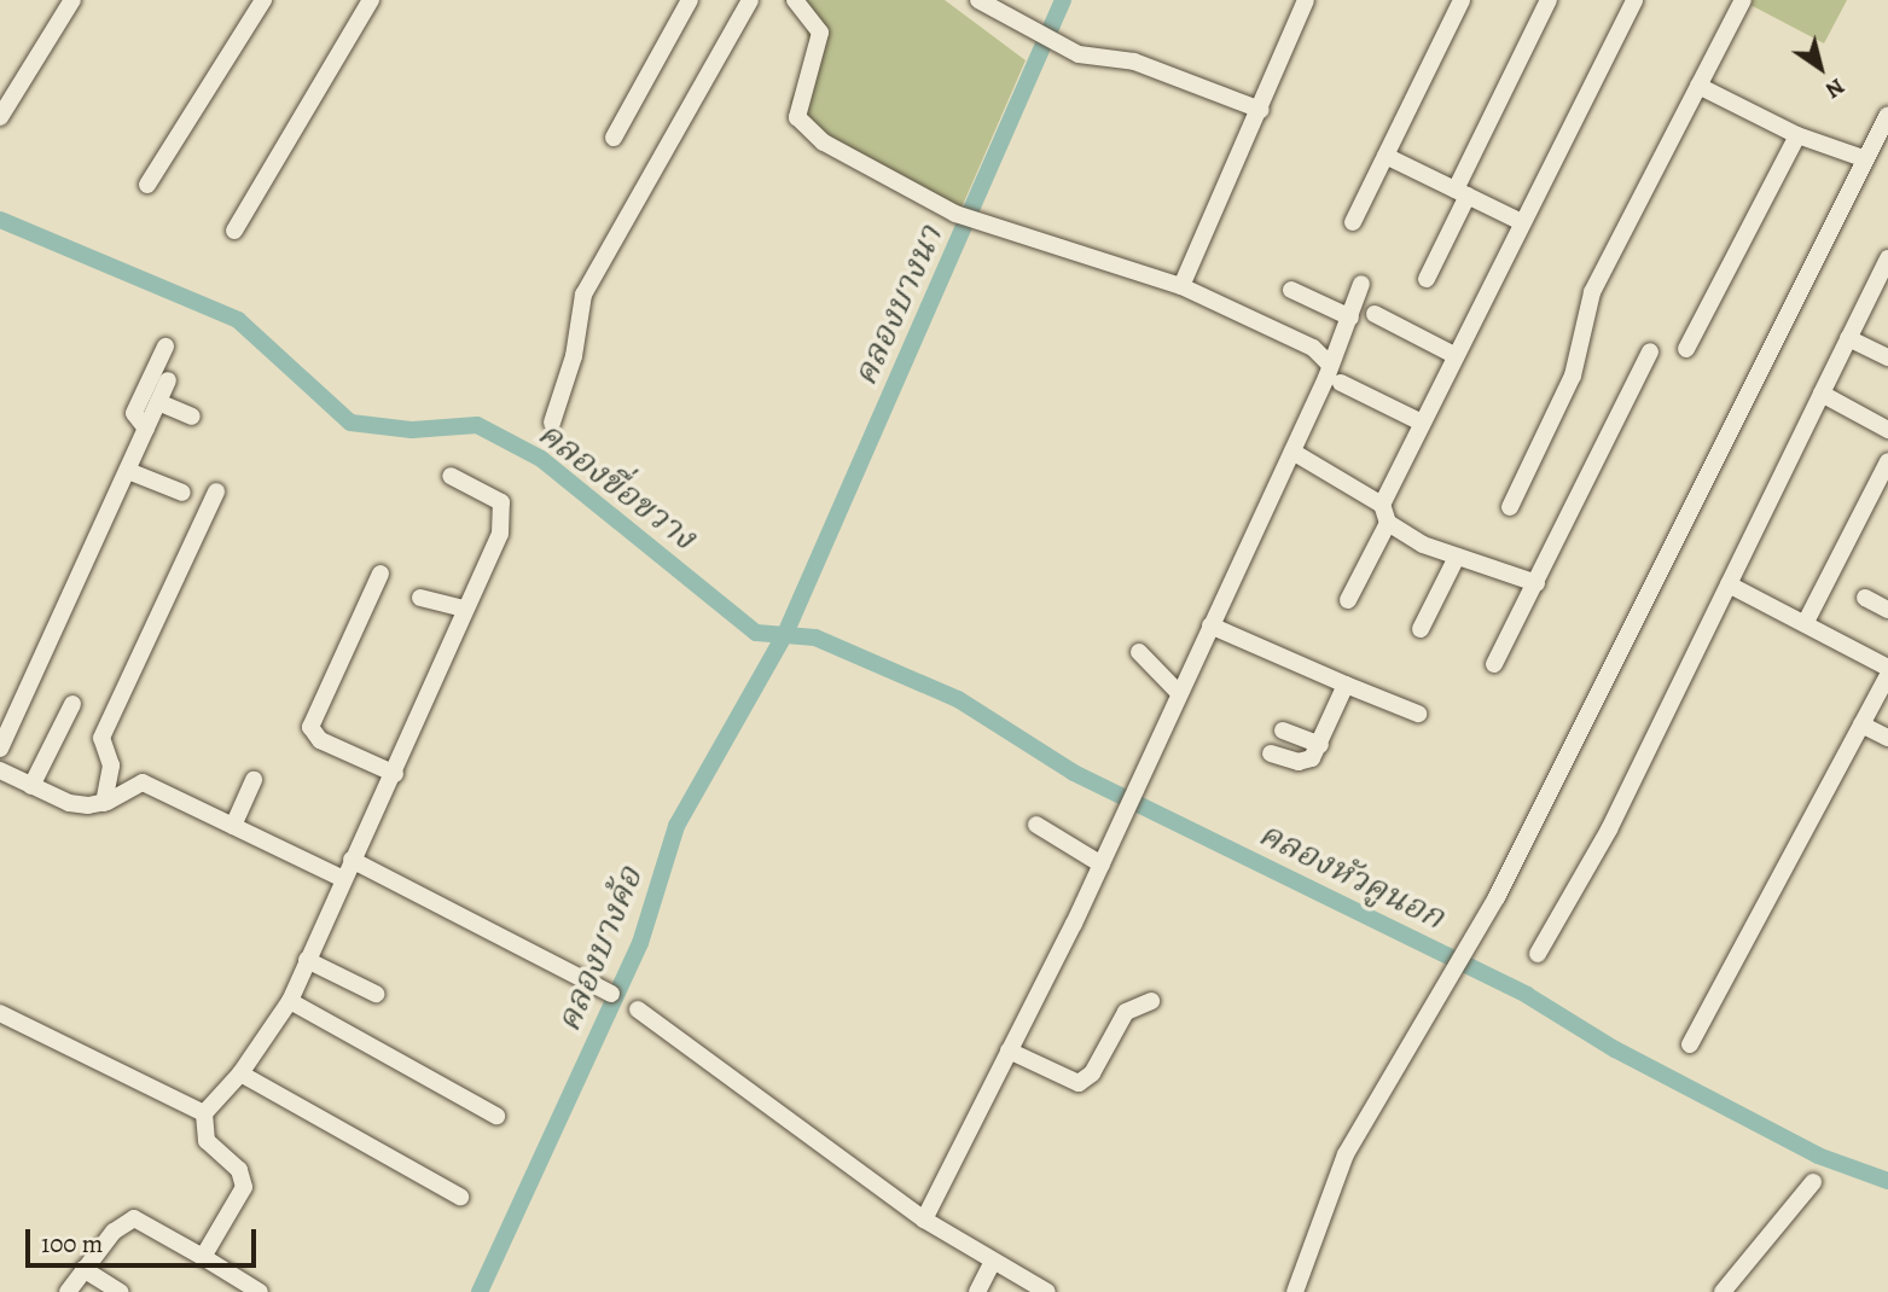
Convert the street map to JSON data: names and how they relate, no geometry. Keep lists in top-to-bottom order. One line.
{"water":["คลองบางนา","คลองขื่อขวาง","คลองหัวคูนอก","คลองบางค้อ"],"scale_bar":"100 m","north":"bottom right"}
